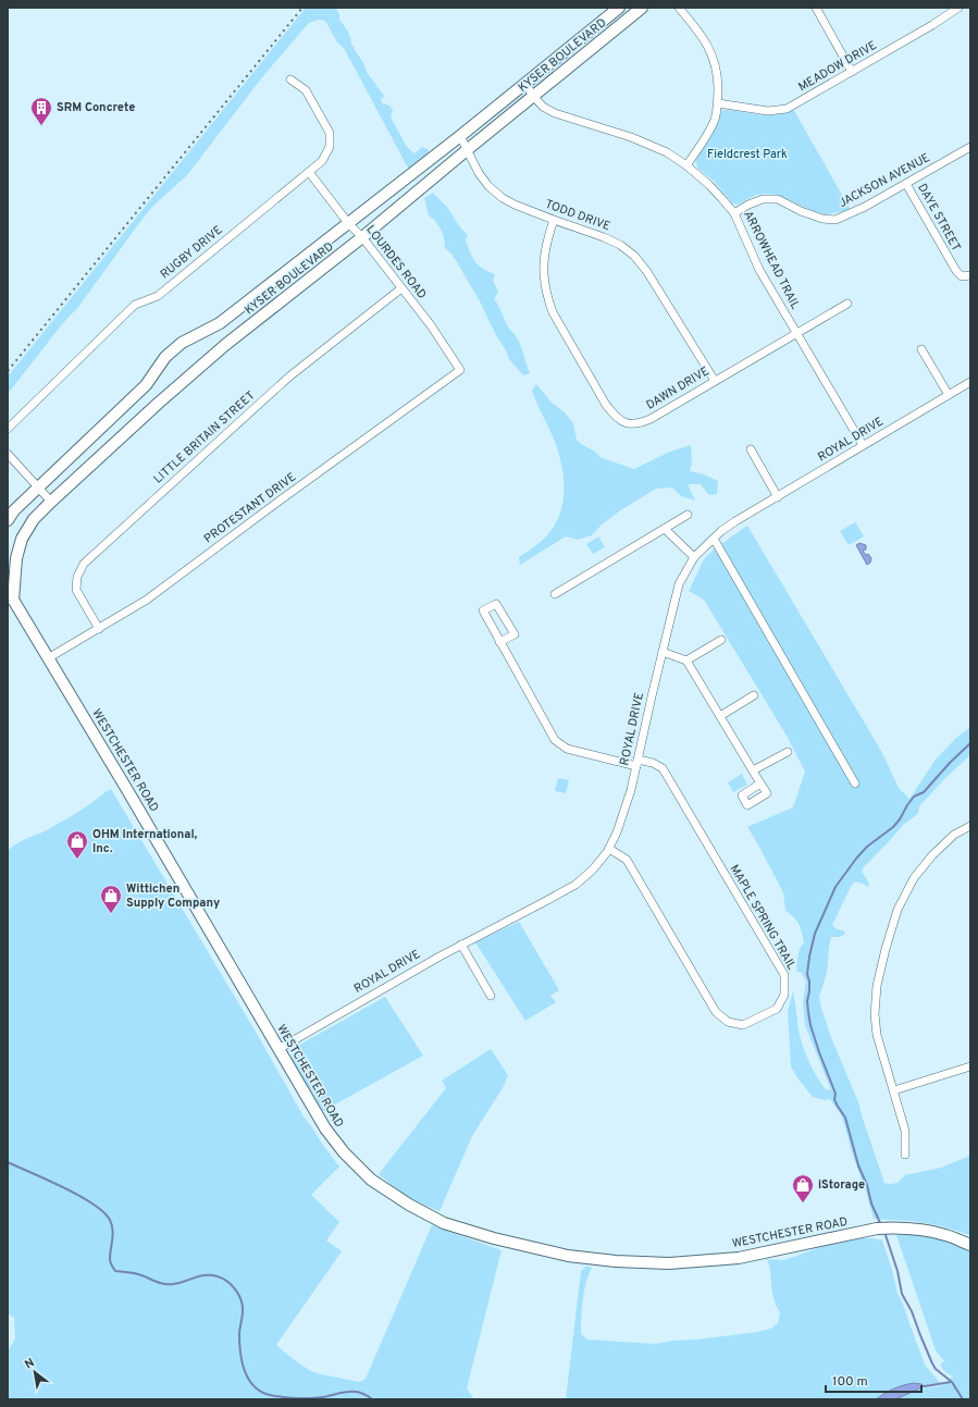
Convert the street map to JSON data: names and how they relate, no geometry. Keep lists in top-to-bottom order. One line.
{"streets":{"street":["KYSER BOULEVARD","MEADOW DRIVE","JACKSON AVENUE","TODD DRIVE","DAYE STREET","RUGBY DRIVE","ARROWHEAD TRAIL","LOURDES ROAD","DAWN DRIVE","LITTLE BRITAIN STREET","ROYAL DRIVE","PROTESTANT DRIVE","WESTCHESTER ROAD","MAPLE SPRING TRAIL"]},"crossings":[["KYSER BOULEVARD","TODD DRIVE"],["KYSER BOULEVARD","ARROWHEAD TRAIL"],["KYSER BOULEVARD","LOURDES ROAD"],["KYSER BOULEVARD","WESTCHESTER ROAD"],["JACKSON AVENUE","DAYE STREET"],["JACKSON AVENUE","ARROWHEAD TRAIL"],["TODD DRIVE","DAWN DRIVE"],["RUGBY DRIVE","LOURDES ROAD"],["ARROWHEAD TRAIL","DAWN DRIVE"],["ARROWHEAD TRAIL","ROYAL DRIVE"],["LOURDES ROAD","LITTLE BRITAIN STREET"],["LOURDES ROAD","PROTESTANT DRIVE"],["LITTLE BRITAIN STREET","PROTESTANT DRIVE"],["ROYAL DRIVE","WESTCHESTER ROAD"],["ROYAL DRIVE","MAPLE SPRING TRAIL"],["PROTESTANT DRIVE","WESTCHESTER ROAD"]],"parks":["Fieldcrest Park"],"places":{"building":["SRM Concrete"],"shop":["OHM International, Inc.","Wittichen Supply Company","iStorage"]},"scale_bar":"100 m","north":"top left"}
